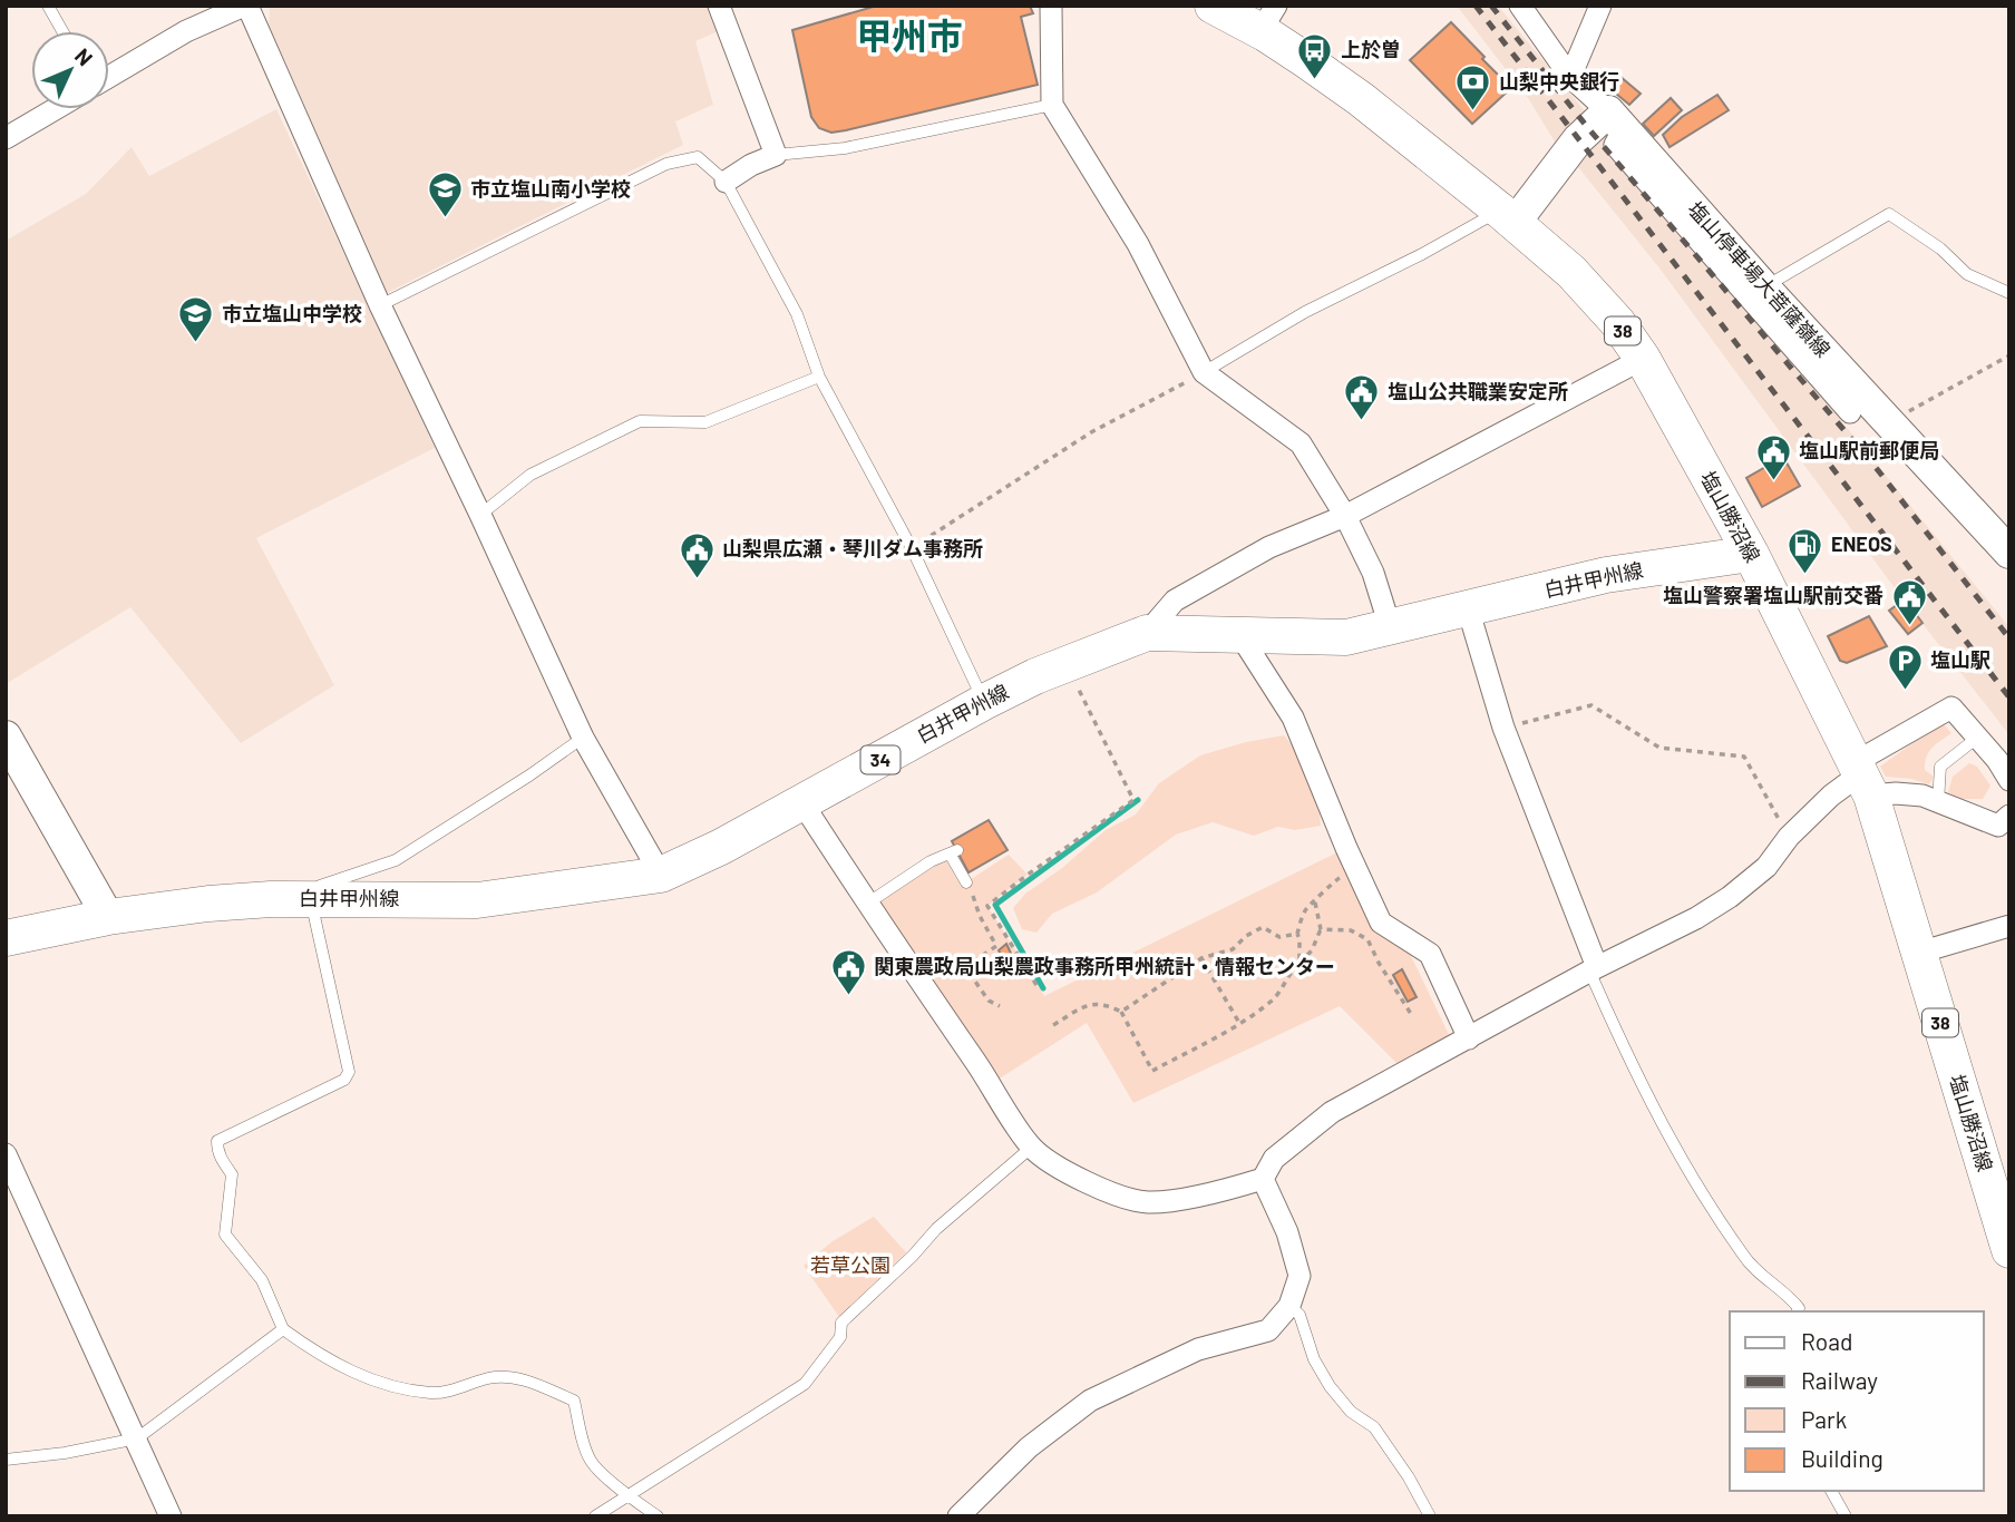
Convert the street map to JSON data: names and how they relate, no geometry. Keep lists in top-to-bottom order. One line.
{"streets":{"main road":["塩山停車場大菩薩嶺線","38","塩山勝沼線","白井甲州線","34"]},"crossings":[["塩山勝沼線","白井甲州線"]],"districts":["甲州市"],"parks":["若草公園"],"places":{"bus stop":["上於曽"],"bank":["山梨中央銀行"],"school or university":["市立塩山南小学校","市立塩山中学校"],"public building":["塩山公共職業安定所","塩山駅前郵便局","山梨県広瀬・琴川ダム事務所","塩山警察署塩山駅前交番","関東農政局山梨農政事務所甲州統計・情報センター"],"fuel station":["ENEOS"],"parking":["塩山駅"]},"legend":["Road","Railway","Park","Building"],"north":"top right"}
